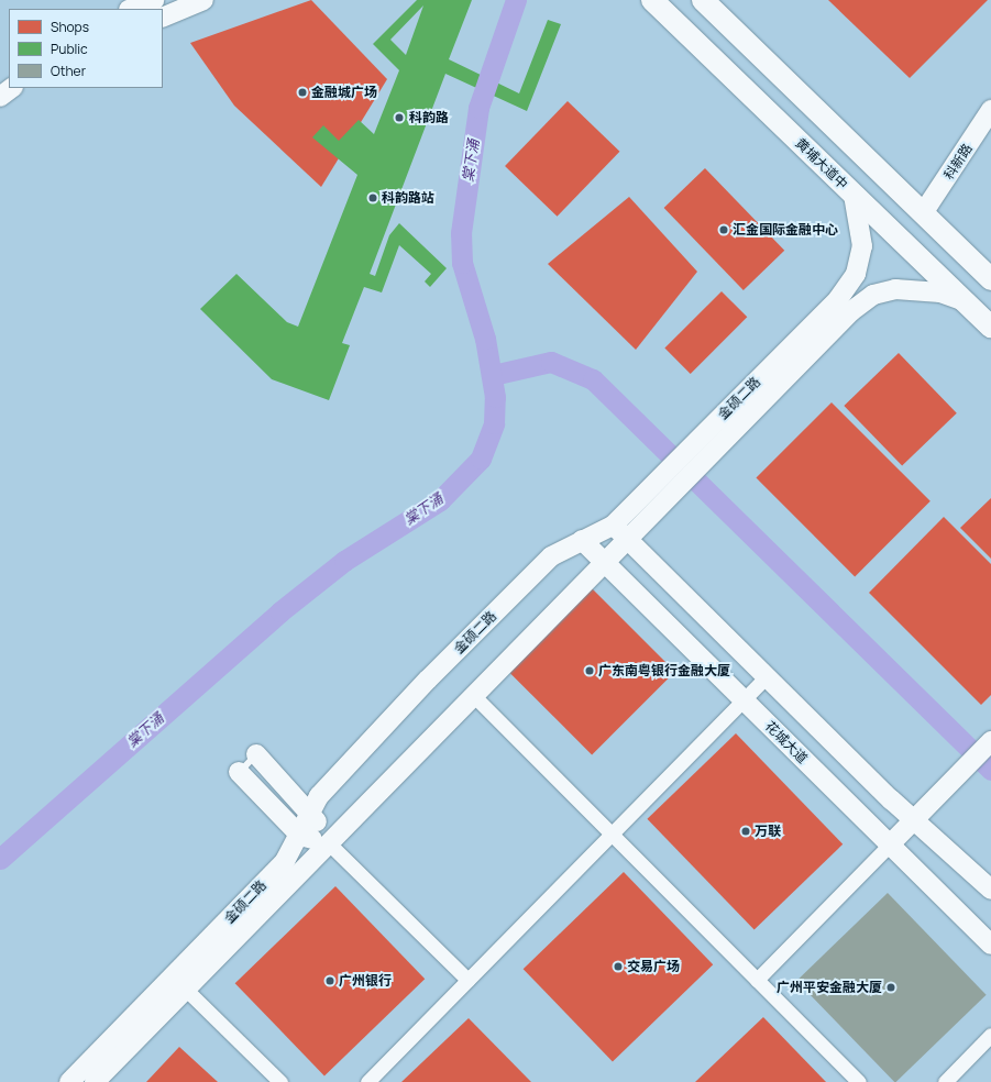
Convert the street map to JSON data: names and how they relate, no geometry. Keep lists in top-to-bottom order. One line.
{"streets":{"main road":["黄埔大道中"],"street":["科新路","金硕二路","花城大道"]},"crossings":[["黄埔大道中","金硕二路"],["金硕二路","花城大道"]],"water":["棠下涌"],"places":["金融城广场","科韵路","科韵路站","汇金国际金融中心","广东南粤银行金融大厦","万联","交易广场","广州银行","广州平安金融大厦"],"legend":["Shops","Public","Other"]}
